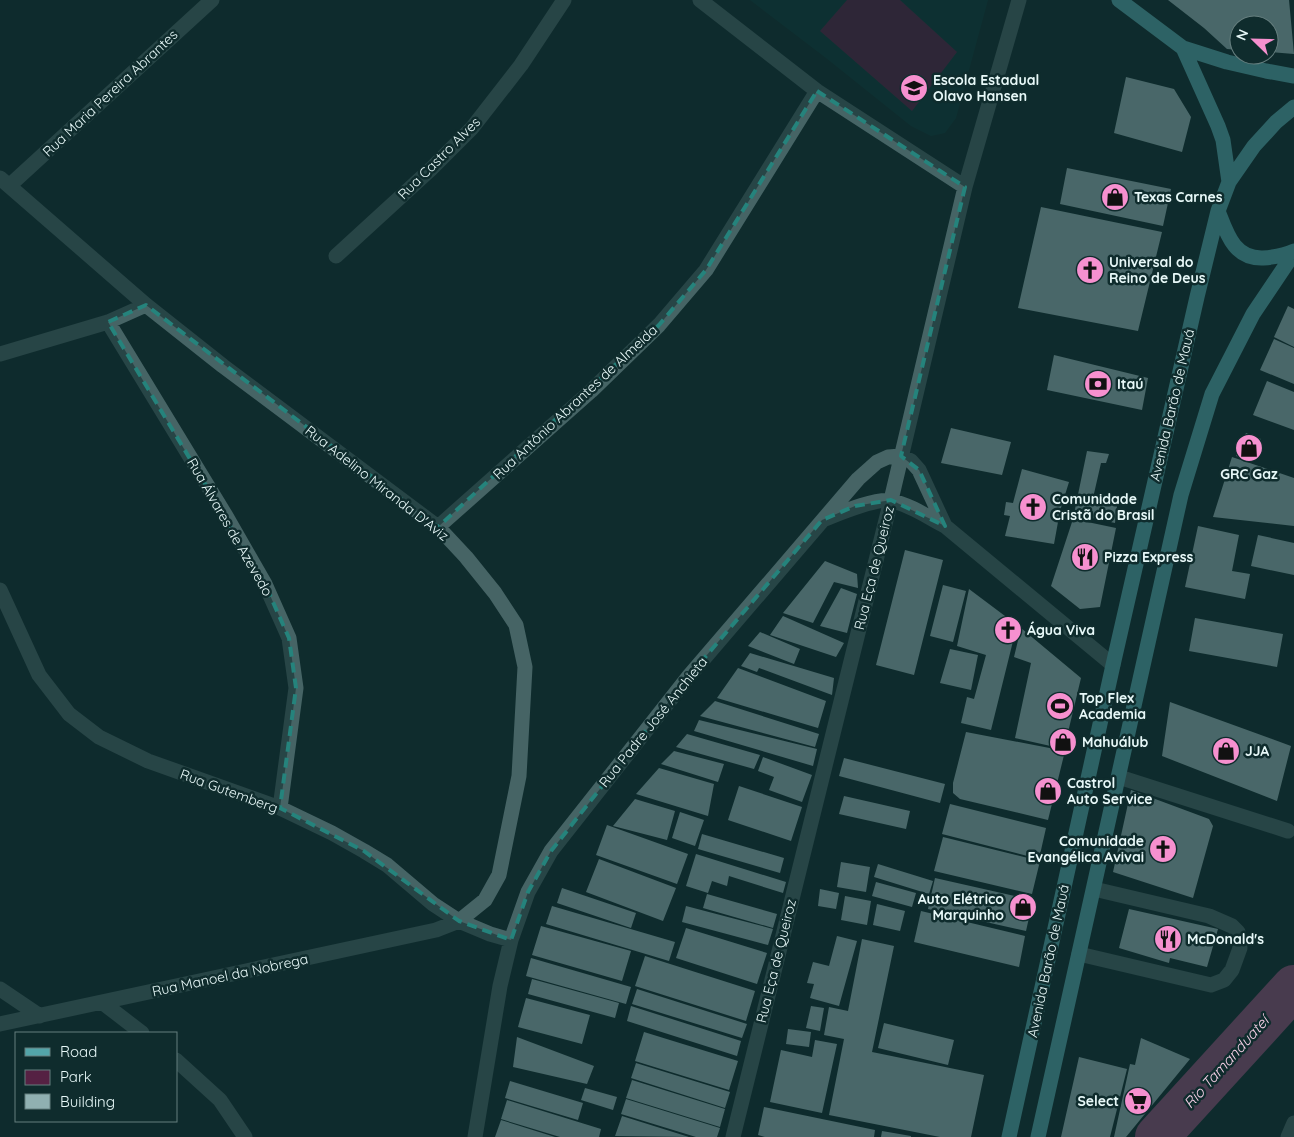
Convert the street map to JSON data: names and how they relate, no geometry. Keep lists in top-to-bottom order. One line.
{"streets":{"main road":["Avenida Barão de Mauá"],"street":["Rua Maria Pereira Abrantes","Rua Castro Alves","Rua Antônio Abrantes de Almeida","Rua Adelino Miranda D'Aviz","Rua Álvares de Azevedo","Rua Eça de Queiroz","Rua Padre José Anchieta","Rua Gutemberg","Rua Manoel da Nobrega"]},"crossings":[["Rua Maria Pereira Abrantes","Rua Adelino Miranda D'Aviz"],["Rua Antônio Abrantes de Almeida","Rua Adelino Miranda D'Aviz"],["Rua Adelino Miranda D'Aviz","Rua Gutemberg"],["Rua Adelino Miranda D'Aviz","Rua Manoel da Nobrega"],["Rua Álvares de Azevedo","Rua Gutemberg"],["Rua Eça de Queiroz","Rua Padre José Anchieta"],["Rua Padre José Anchieta","Rua Gutemberg"],["Rua Gutemberg","Rua Manoel da Nobrega"]],"water":["Rio Tamanduateí"],"places":{"school or university":["Escola Estadual Olavo Hansen"],"shop":["Texas Carnes","GRC Gaz","Mahuálub","JJA","Castrol Auto Service","Auto Elétrico Marquinho"],"church":["Universal do Reino de Deus","Comunidade Cristã do Brasil","Água Viva","Comunidade Evangélica Avivai"],"bank":["Itaú"],"restaurant":["Pizza Express","McDonald's"],"sports":["Top Flex Academia"],"supermarket":["Select"]},"legend":["Road","Park","Building"],"north":"top left"}
